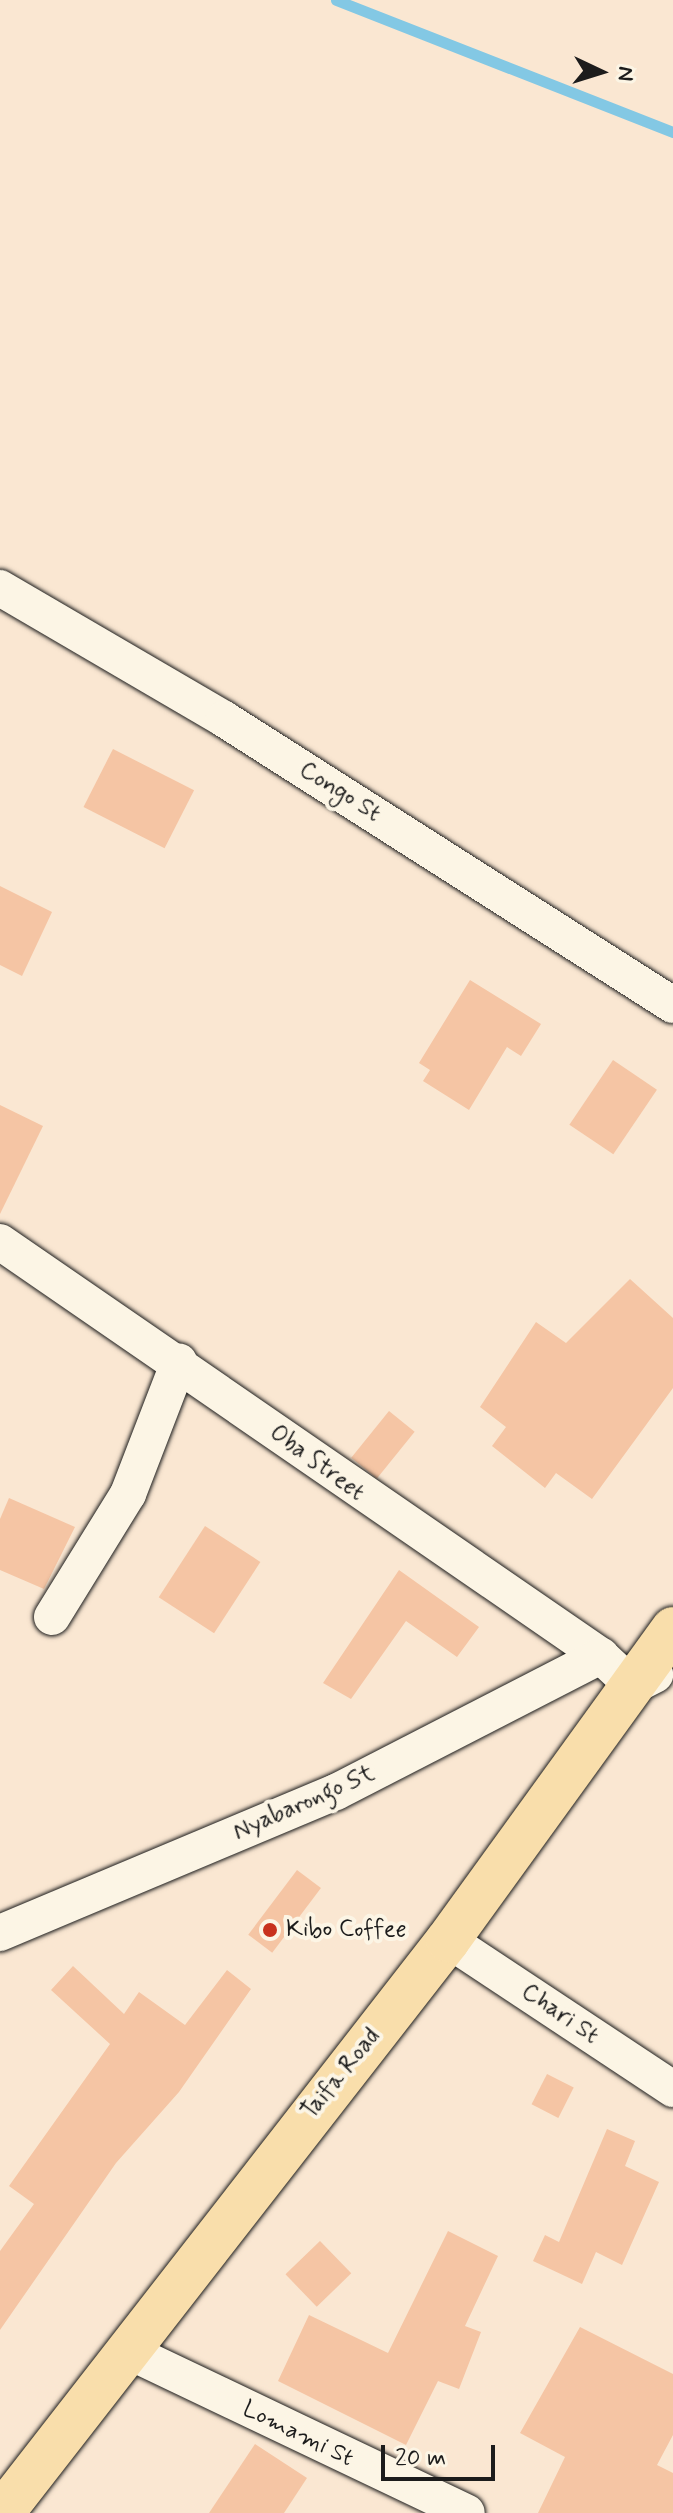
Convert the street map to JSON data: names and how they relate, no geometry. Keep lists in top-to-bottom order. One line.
{"streets":{"highway":["Taifa Road"],"street":["Congo St","Oba Street","Nyabarongo St","Chari St","Lomami St"]},"crossings":[["Oba Street","Nyabarongo St"],["Oba Street","Taifa Road"],["Chari St","Taifa Road"],["Taifa Road","Lomami St"]],"places":["Kibo Coffee"],"scale_bar":"20 m","north":"right"}
